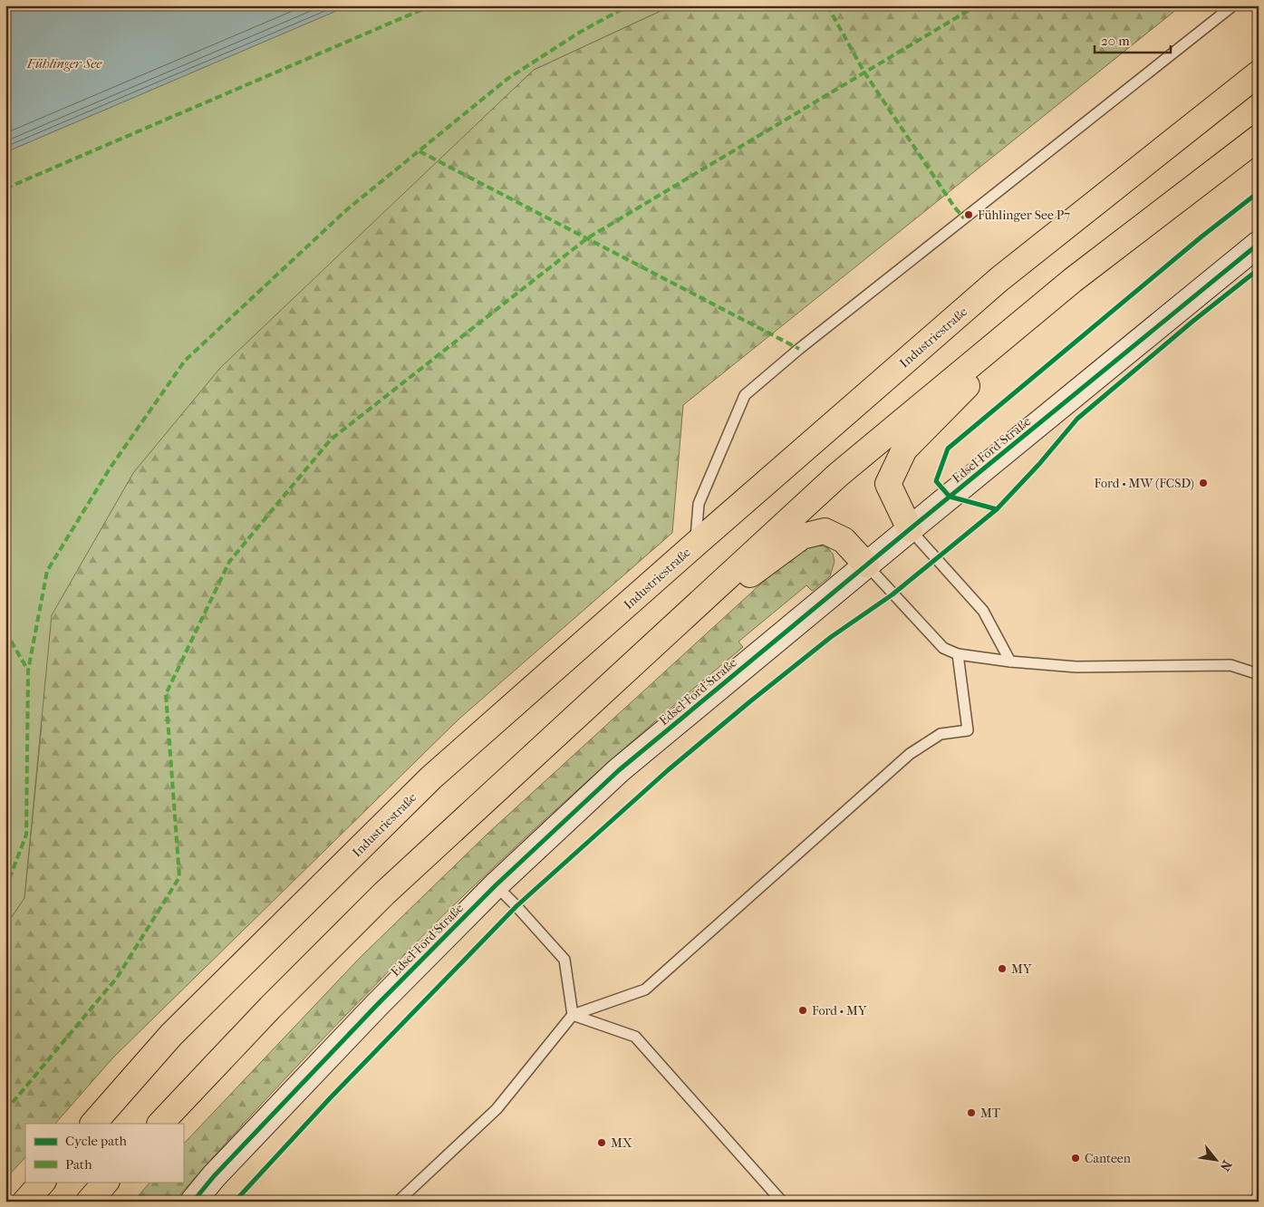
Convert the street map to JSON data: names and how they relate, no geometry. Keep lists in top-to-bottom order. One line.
{"streets":{"highway":["Industriestraße"],"street":["Edsel-Ford-Straße"]},"water":["Fühlinger See"],"places":["Fühlinger See P7","Ford • MW (FCSD)","MY","Ford • MY","MT","MX","Canteen"],"legend":["Cycle path","Path"],"scale_bar":"20 m","north":"bottom right"}
